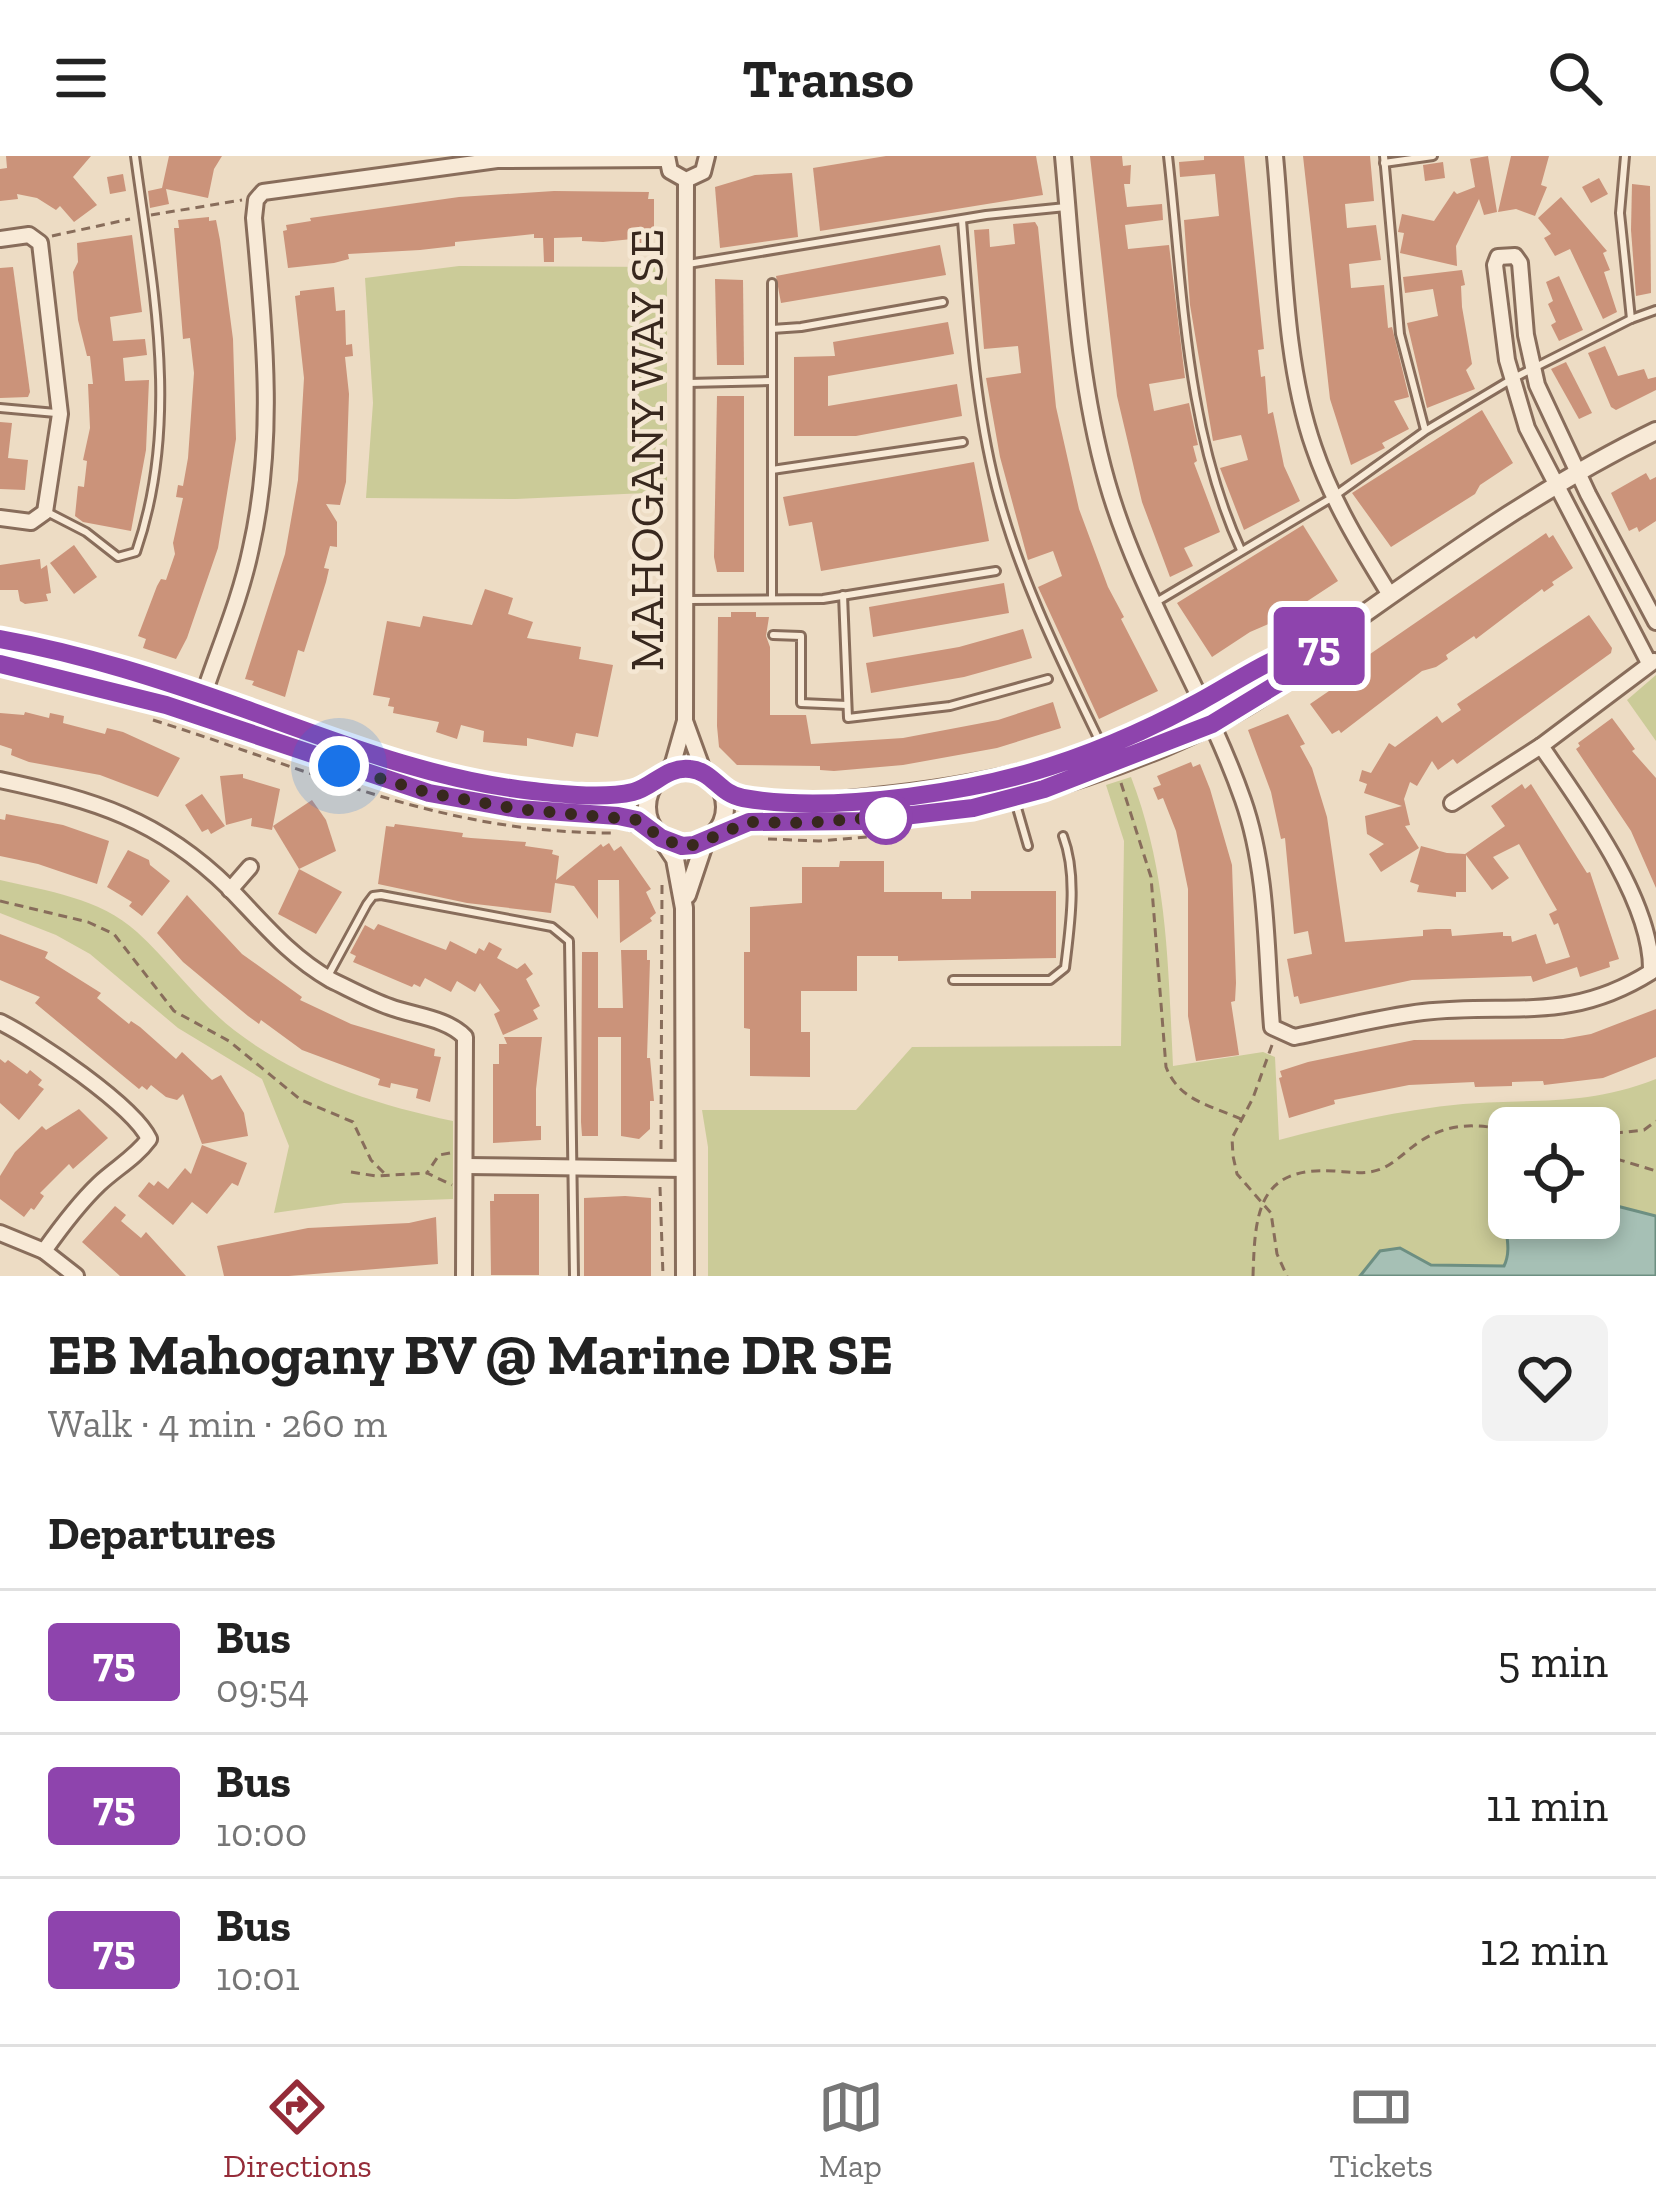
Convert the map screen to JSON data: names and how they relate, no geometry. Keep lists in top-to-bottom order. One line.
{"streets":{"street":["MAHOGANY WAY SE"]},"lines":["bus line 75"],"page":{"header":"Transo","on_map":"75","heading":[["EB Mahogany BV @ Marine DR SE","Walk · 4 min · 260 m"],"Departures"],"list":[{"mark":"75","name":"Bus","note":"09:54","value":"5 min"},{"mark":"75","name":"Bus","note":"10:00","value":"11 min"},{"mark":"75","name":"Bus","note":"10:01","value":"12 min"}],"tabs":["Directions","Map","Tickets"]}}
